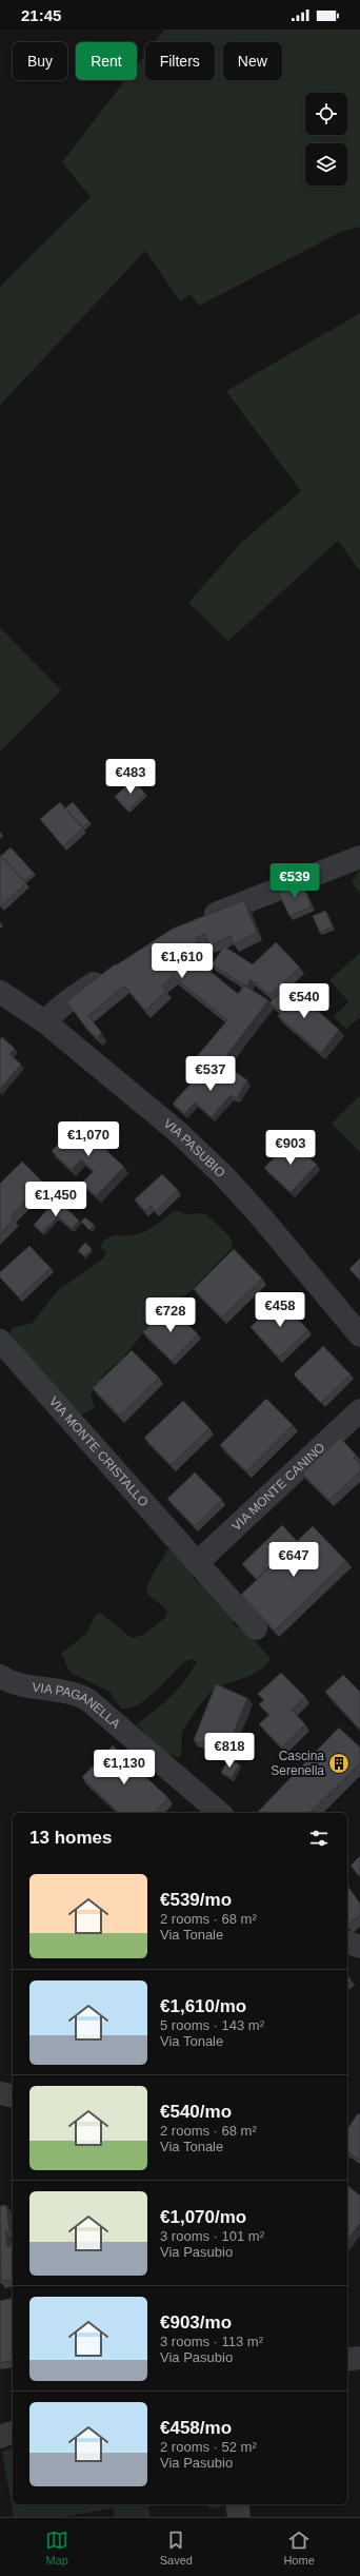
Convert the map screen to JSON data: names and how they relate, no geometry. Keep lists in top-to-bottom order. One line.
{"streets":{"street":["VIA PASUBIO","VIA MONTE CRISTALLO","VIA MONTE CANINO","VIA PAGANELLA"]},"crossings":[["VIA MONTE CRISTALLO","VIA MONTE CANINO"]],"places":{"building":["Cascina Serenella"]},"page":{"status":"21:45","chip":["Buy","Rent","Filters","New"],"price":["€483","€539","€1,610","€540","€537","€1,070","€903","€1,450","€458","€728","€647","€818","€1,130"],"heading":"13 homes","list":[{"name":"€539/mo","note":"2 rooms · 68 m² · Via Tonale"},{"name":"€1,610/mo","note":"5 rooms · 143 m² · Via Tonale"},{"name":"€540/mo","note":"2 rooms · 68 m² · Via Tonale"},{"name":"€1,070/mo","note":"3 rooms · 101 m² · Via Pasubio"},{"name":"€903/mo","note":"3 rooms · 113 m² · Via Pasubio"},{"name":"€458/mo","note":"2 rooms · 52 m² · Via Pasubio"}],"tabs":["Map","Saved","Home"]}}
